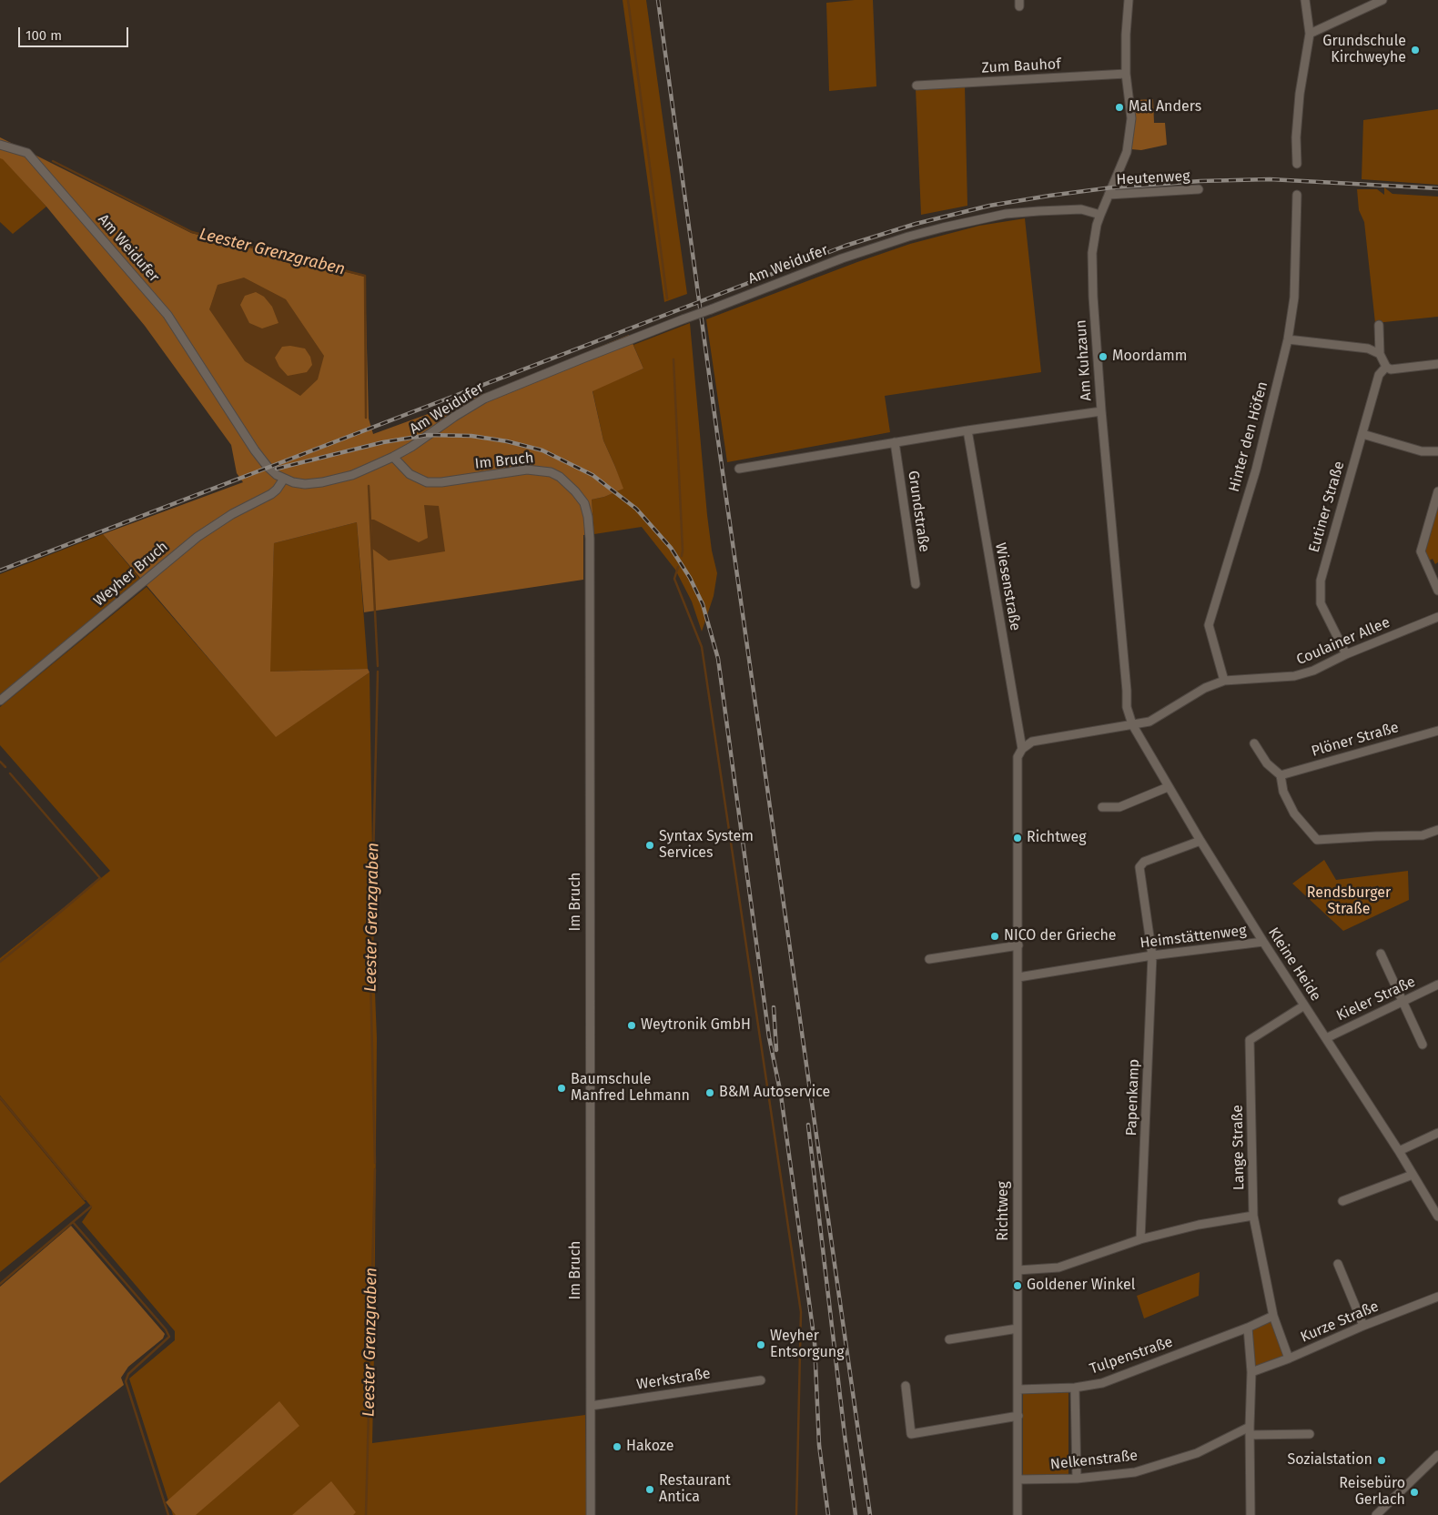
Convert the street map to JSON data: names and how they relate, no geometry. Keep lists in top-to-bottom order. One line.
{"streets":{"street":["Zum Bauhof","Heutenweg","Am Weidufer","Am Kuhzaun","Hinter den Höfen","Im Bruch","Eutiner Straße","Grundstraße","Weyher Bruch","Wiesenstraße","Coulainer Allee","Plöner Straße","Heimstättenweg","Kleine Heide","Kieler Straße","Papenkamp","Lange Straße","Richtweg","Kurze Straße","Tulpenstraße","Werkstraße","Nelkenstraße"]},"crossings":[["Zum Bauhof","Am Kuhzaun"],["Heutenweg","Am Kuhzaun"],["Am Weidufer","Am Kuhzaun"],["Am Weidufer","Im Bruch"],["Am Weidufer","Weyher Bruch"],["Am Kuhzaun","Coulainer Allee"],["Am Kuhzaun","Kleine Heide"],["Hinter den Höfen","Coulainer Allee"],["Im Bruch","Werkstraße"],["Eutiner Straße","Coulainer Allee"],["Wiesenstraße","Richtweg"],["Coulainer Allee","Kleine Heide"],["Heimstättenweg","Kleine Heide"],["Heimstättenweg","Papenkamp"],["Heimstättenweg","Richtweg"],["Kleine Heide","Kieler Straße"],["Kleine Heide","Papenkamp"],["Kleine Heide","Lange Straße"],["Lange Straße","Kurze Straße"],["Richtweg","Tulpenstraße"],["Richtweg","Nelkenstraße"]],"water":["Leester Grenzgraben"],"parks":["Rendsburger Straße"],"places":["Grundschule Kirchweyhe","Mal Anders","Moordamm","Richtweg","Syntax System Services","NICO der Grieche","Weytronik GmbH","Baumschule Manfred Lehmann","B&M Autoservice","Goldener Winkel","Weyher Entsorgung","Hakoze","Sozialstation","Restaurant Antica","Reisebüro Gerlach"],"scale_bar":"100 m"}
